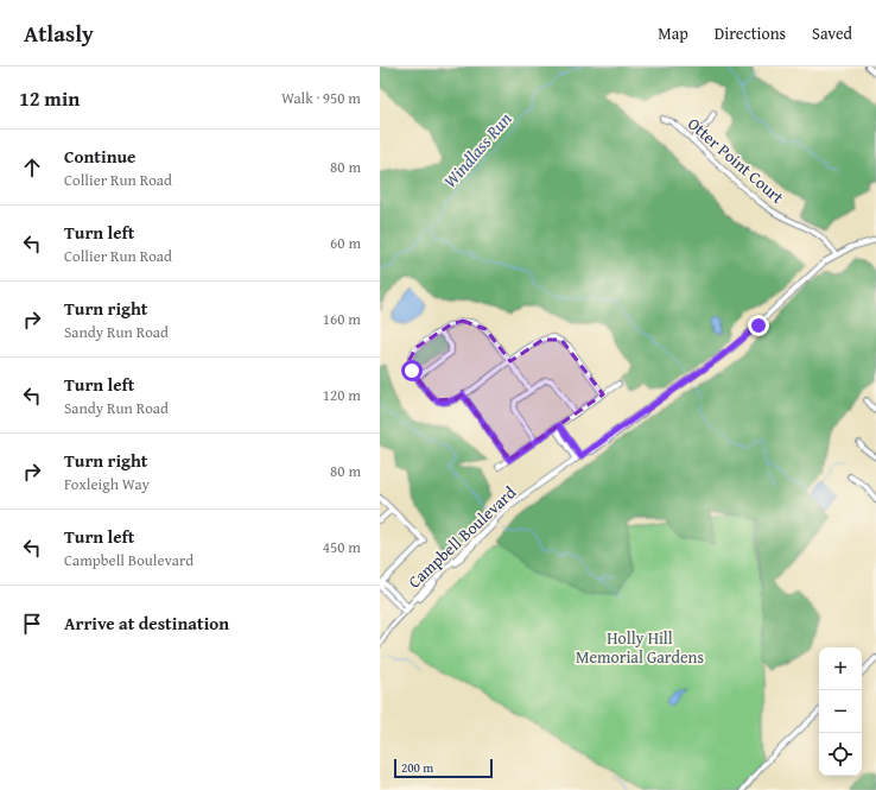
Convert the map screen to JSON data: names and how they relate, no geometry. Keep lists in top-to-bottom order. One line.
{"streets":{"street":["Otter Point Court","Campbell Boulevard"]},"crossings":[["Otter Point Court","Campbell Boulevard"]],"water":["Windlass Run"],"parks":["Holly Hill Memorial Gardens"],"scale_bar":"200 m","page":{"header":"Atlasly","nav":["Map","Directions","Saved"],"heading":["12 min","Walk · 950 m"],"list":[["Continue","Collier Run Road","80 m"],["Turn left","Collier Run Road","60 m"],["Turn right","Sandy Run Road","160 m"],["Turn left","Sandy Run Road","120 m"],["Turn right","Foxleigh Way","80 m"],["Turn left","Campbell Boulevard","450 m"],"Arrive at destination"],"map_buttons":["+","−"],"scale":"200 m"}}
